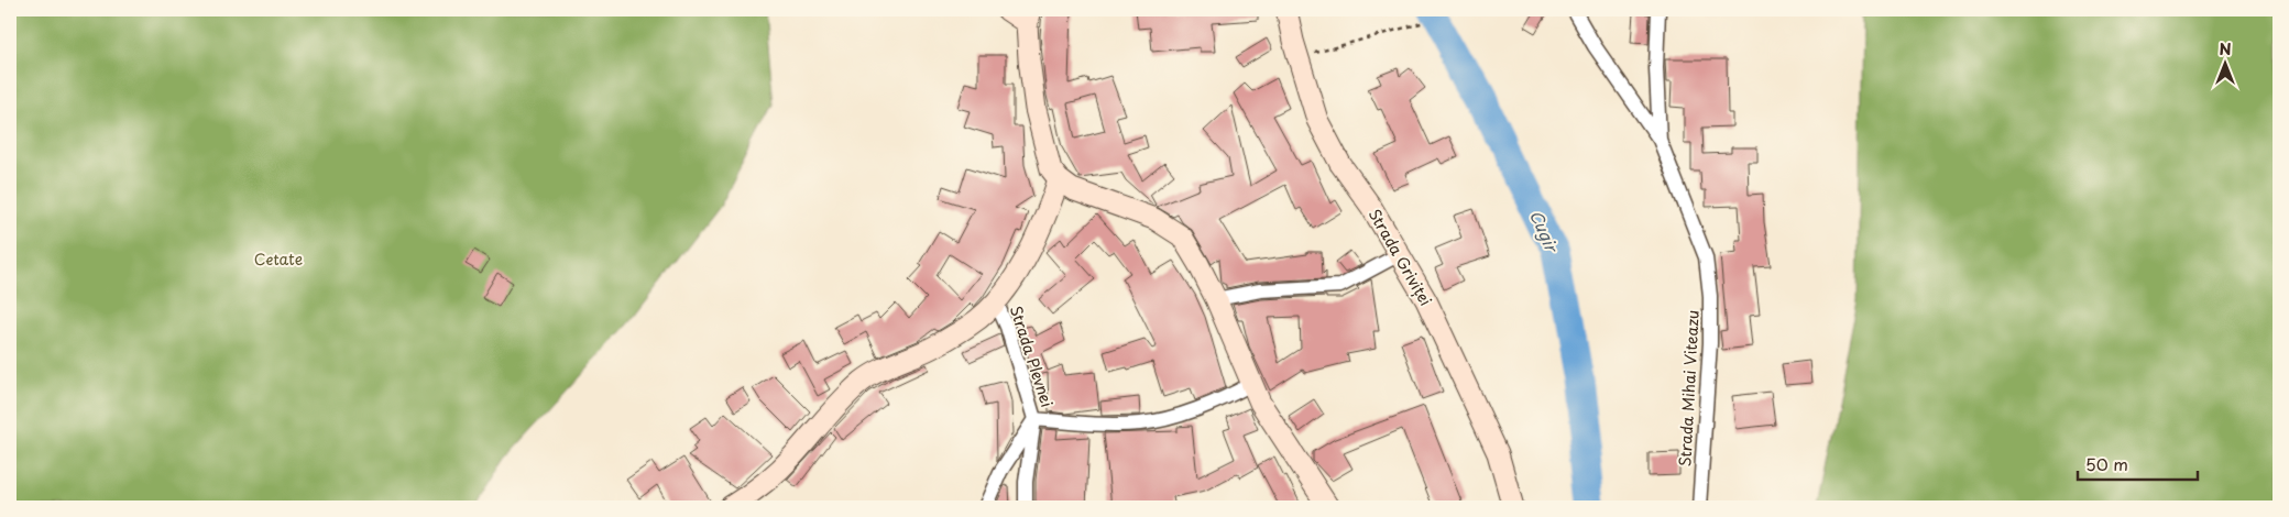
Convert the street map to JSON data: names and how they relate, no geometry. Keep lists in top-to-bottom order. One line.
{"streets":{"main road":["Strada Griviței"],"street":["Strada Plevnei","Strada Mihai Viteazu"]},"water":["Cugir"],"parks":["Cetate"],"scale_bar":"50 m","north":"top"}
